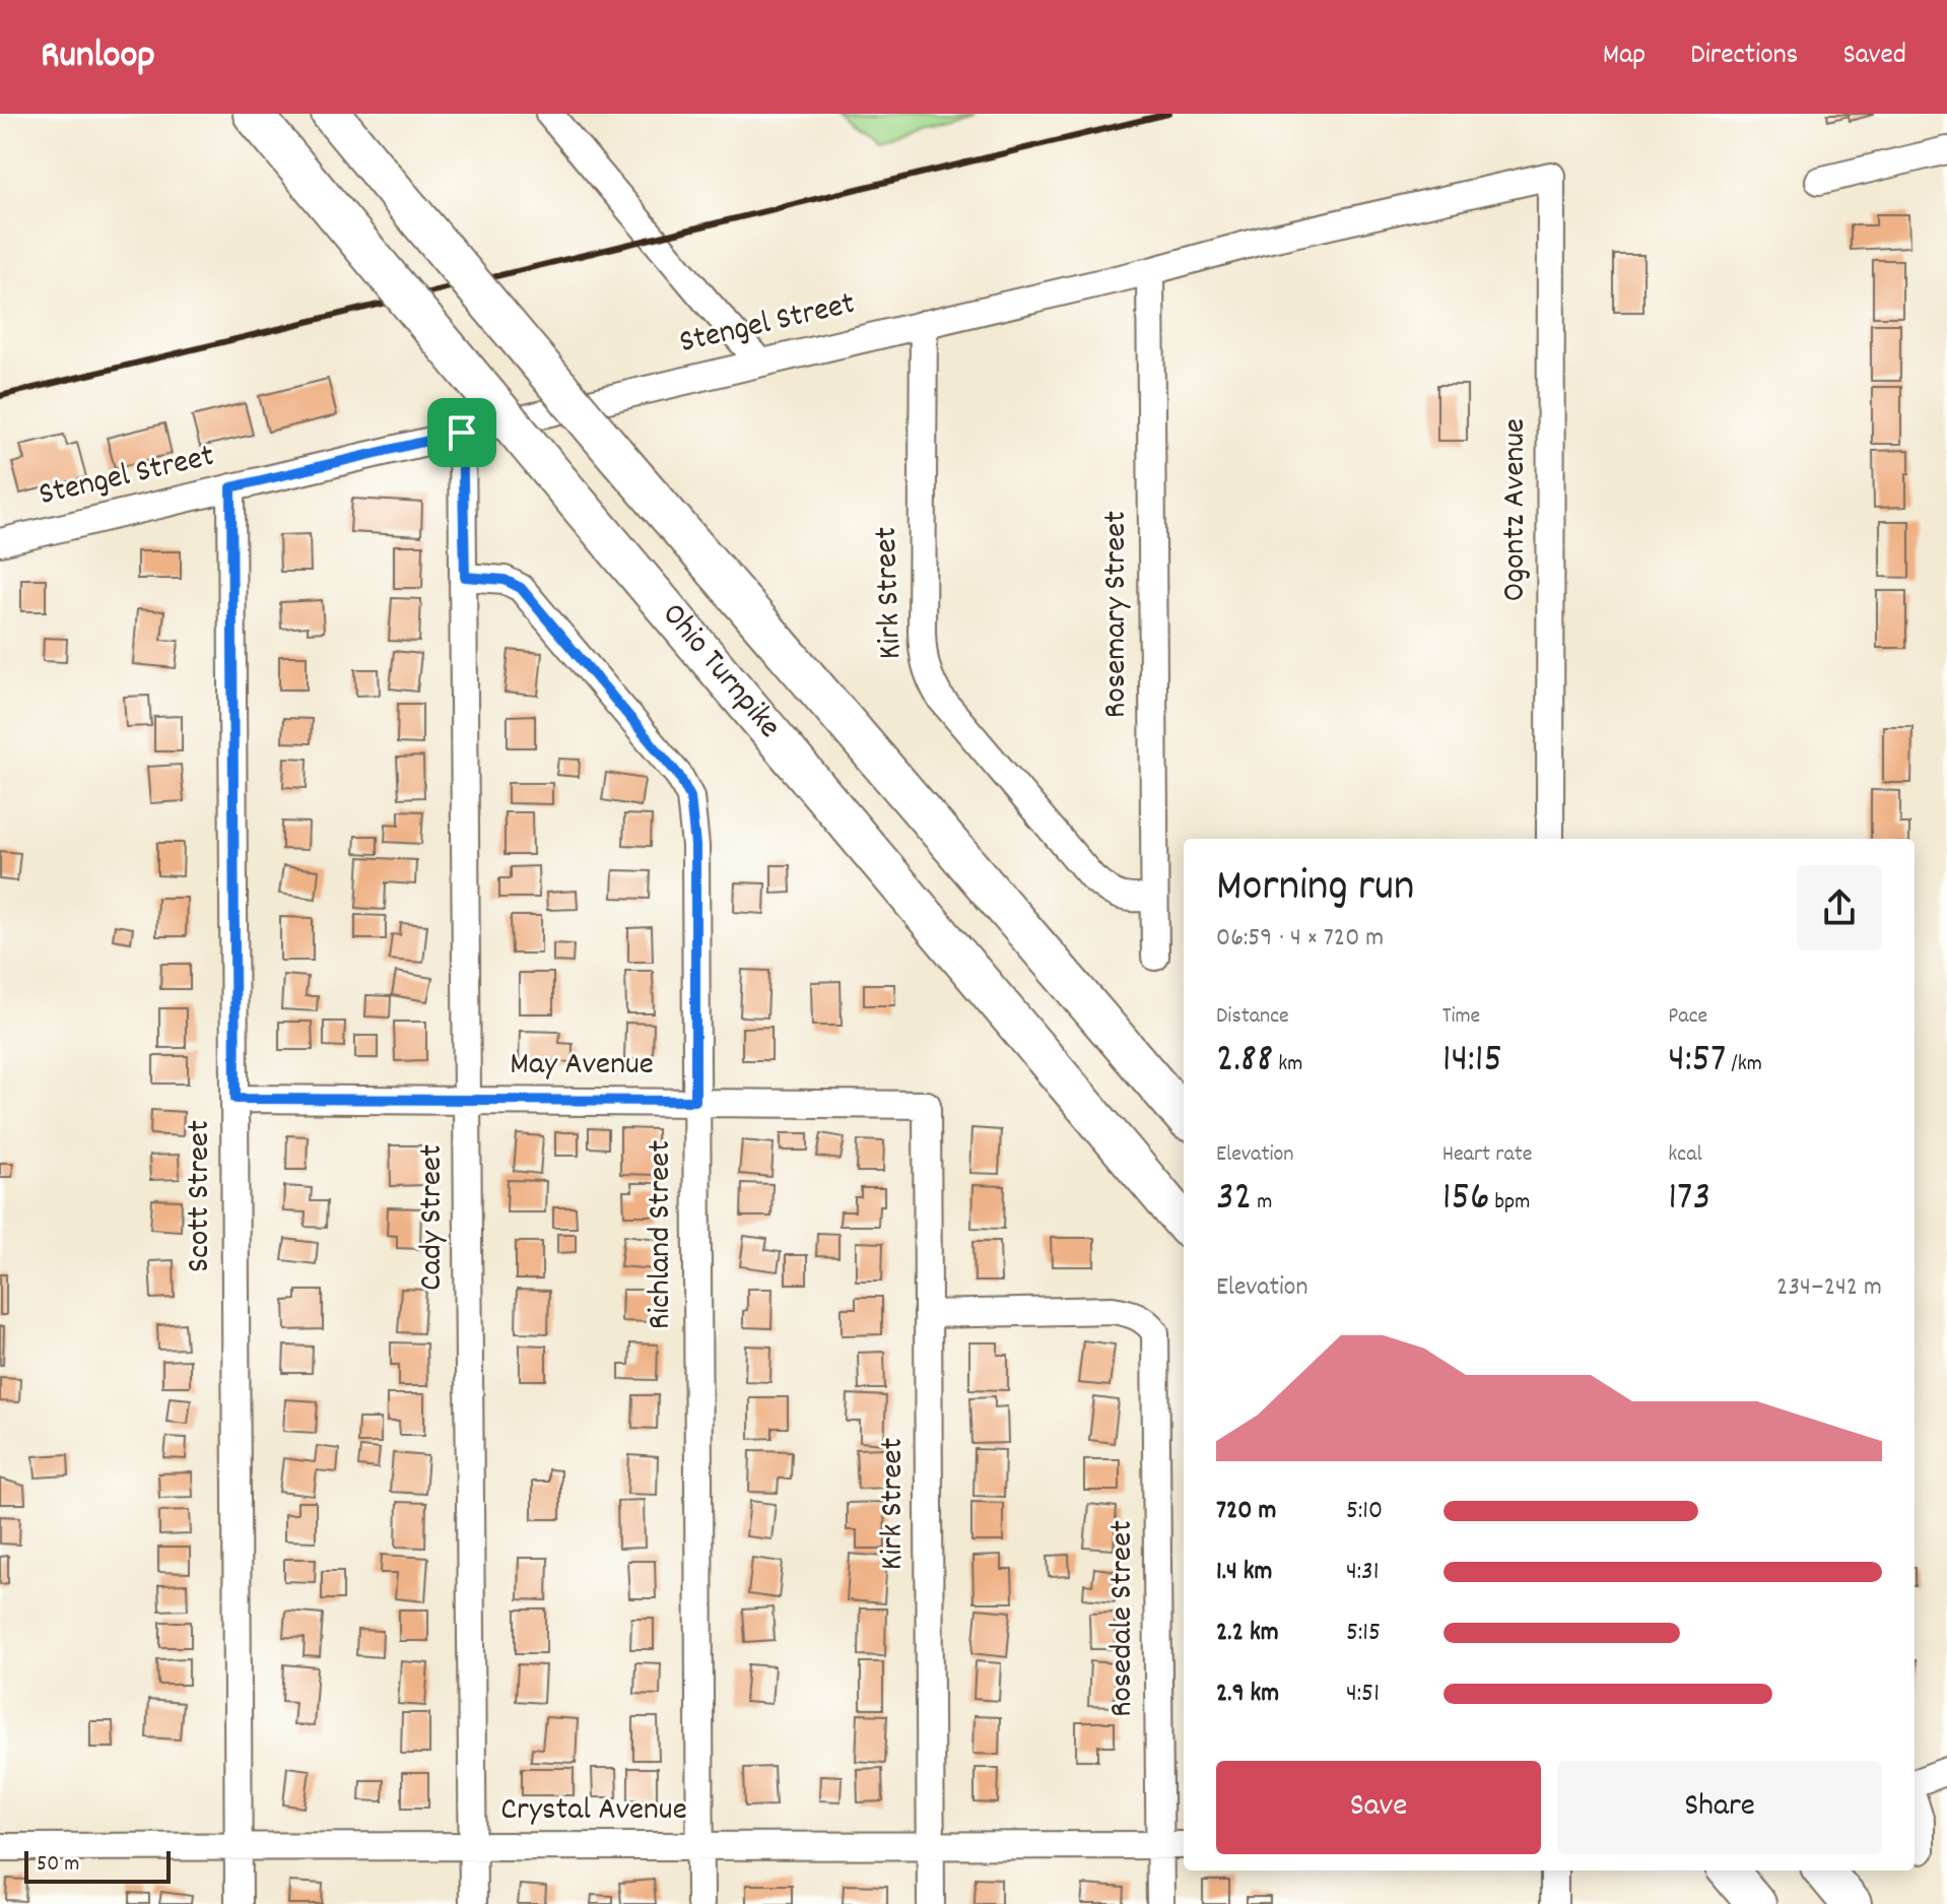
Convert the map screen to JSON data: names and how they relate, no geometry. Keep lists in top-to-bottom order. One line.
{"streets":{"highway":["Ohio Turnpike"],"street":["Stengel Street","Ogontz Avenue","Kirk Street","Rosemary Street","May Avenue","Scott Street","Cady Street","Richland Street","Rosedale Street","Crystal Avenue"]},"crossings":[["Stengel Street","Ogontz Avenue"],["Stengel Street","Kirk Street"],["Stengel Street","Rosemary Street"],["Stengel Street","Scott Street"],["Stengel Street","Cady Street"],["Kirk Street","Rosemary Street"],["Kirk Street","May Avenue"],["Kirk Street","Rosedale Street"],["Kirk Street","Crystal Avenue"],["May Avenue","Scott Street"],["May Avenue","Cady Street"],["May Avenue","Richland Street"],["Scott Street","Crystal Avenue"],["Cady Street","Richland Street"],["Cady Street","Crystal Avenue"],["Richland Street","Crystal Avenue"],["Rosedale Street","Crystal Avenue"]],"scale_bar":"50 m","page":{"header":"Runloop","nav":["Map","Directions","Saved"],"heading":["Morning run","06:59 · 4 × 720 m"],"stats":[["Distance","2.88 km"],["Time","14:15"],["Pace","4:57 /km"],["Elevation","32 m"],["Heart rate","156 bpm"],["kcal","173"]],"chart":["Elevation","234–242 m"],"list":[{"name":"720 m","note":"5:10"},{"name":"1.4 km","note":"4:31"},{"name":"2.2 km","note":"5:15"},{"name":"2.9 km","note":"4:51"}],"buttons":["Save","Share"],"scale":"50 m"}}
